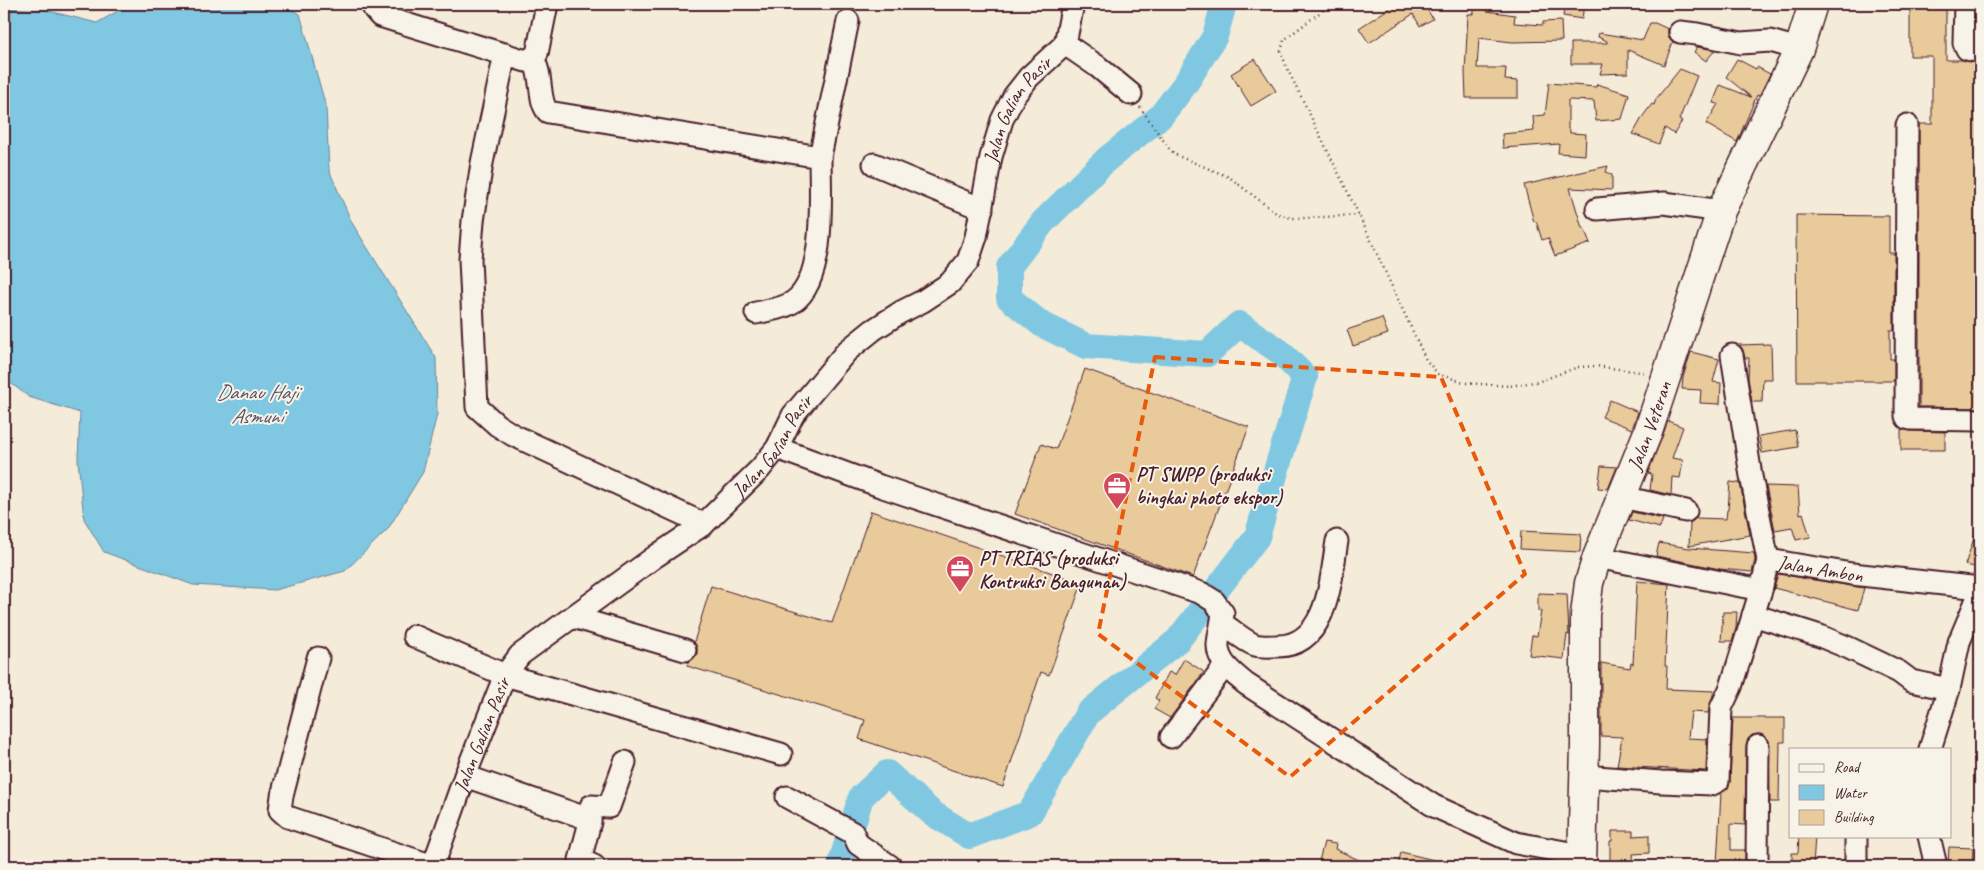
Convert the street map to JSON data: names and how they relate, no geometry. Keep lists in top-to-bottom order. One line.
{"streets":{"main road":["Jalan Veteran"],"street":["Jalan Galian Pasir","Jalan Ambon"]},"crossings":[["Jalan Veteran","Jalan Ambon"]],"water":["Danau Haji Asmuni"],"places":{"office":["PT SWPP (produksi bingkai photo ekspor)","PT TRIAS (produksi Kontruksi Bangunan)"]},"legend":["Road","Water","Building"]}
